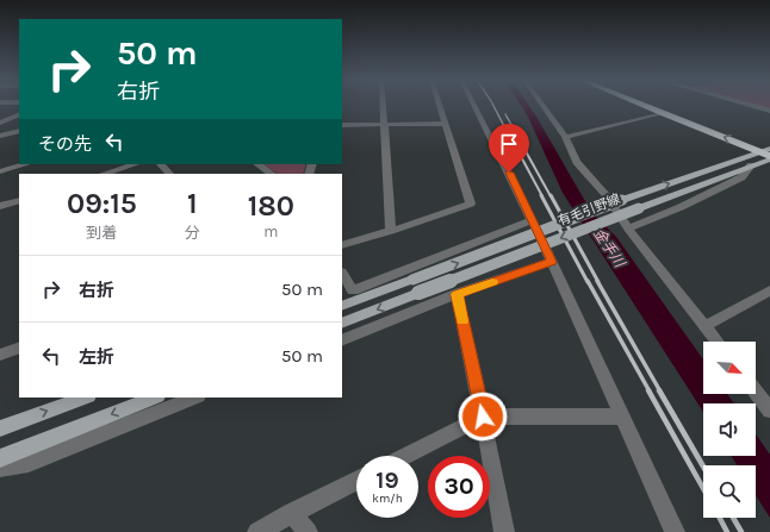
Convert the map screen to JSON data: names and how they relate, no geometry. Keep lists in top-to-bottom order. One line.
{"streets":{"main road":["有毛引野線"]},"water":["金手川"],"north":"bottom right","page":{"turn":["50 m","右折"],"then":"その先","eta":["09:15","到着","1","分","180","m"],"list":[{"name":"右折","value":"50 m"},{"name":"左折","value":"50 m"}],"speed":"19 km/h","limit":"30"}}
